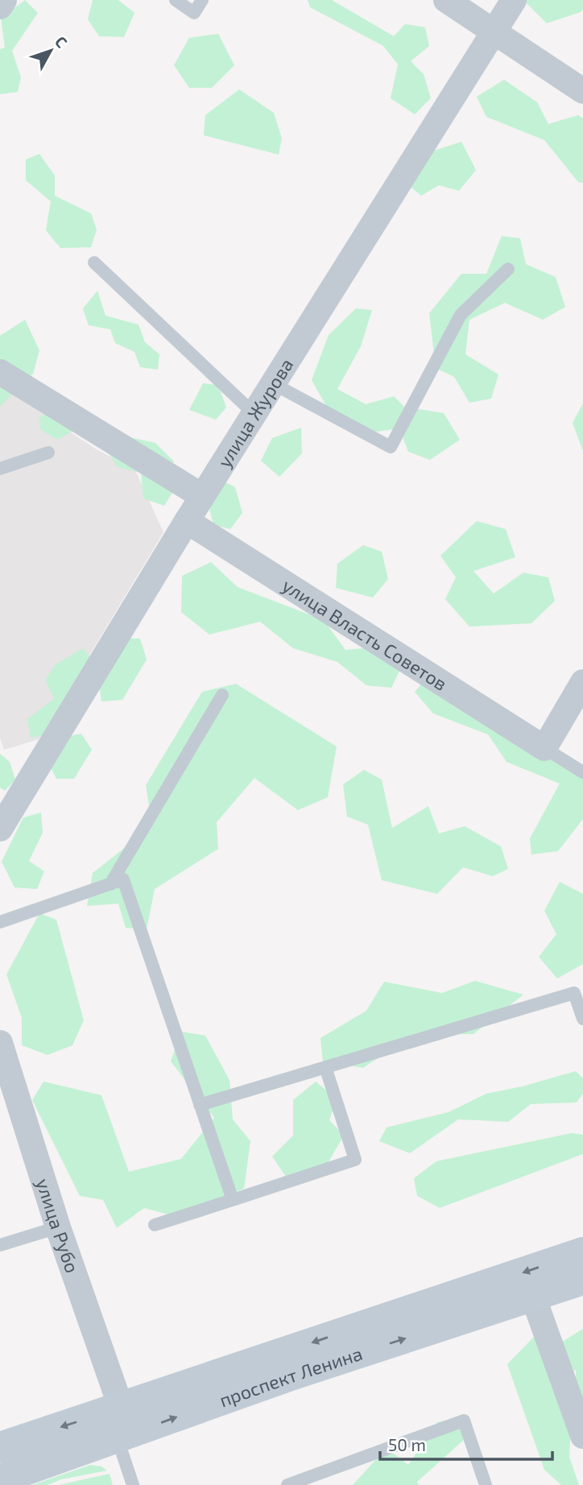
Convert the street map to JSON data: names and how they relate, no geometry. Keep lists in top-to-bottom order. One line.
{"streets":{"main road":["проспект Ленина"],"street":["улица Журова","улица Власть Советов","улица Рубо"]},"crossings":[["улица Журова","улица Власть Советов"],["улица Рубо","проспект Ленина"]],"scale_bar":"50 m","north":"top right"}
